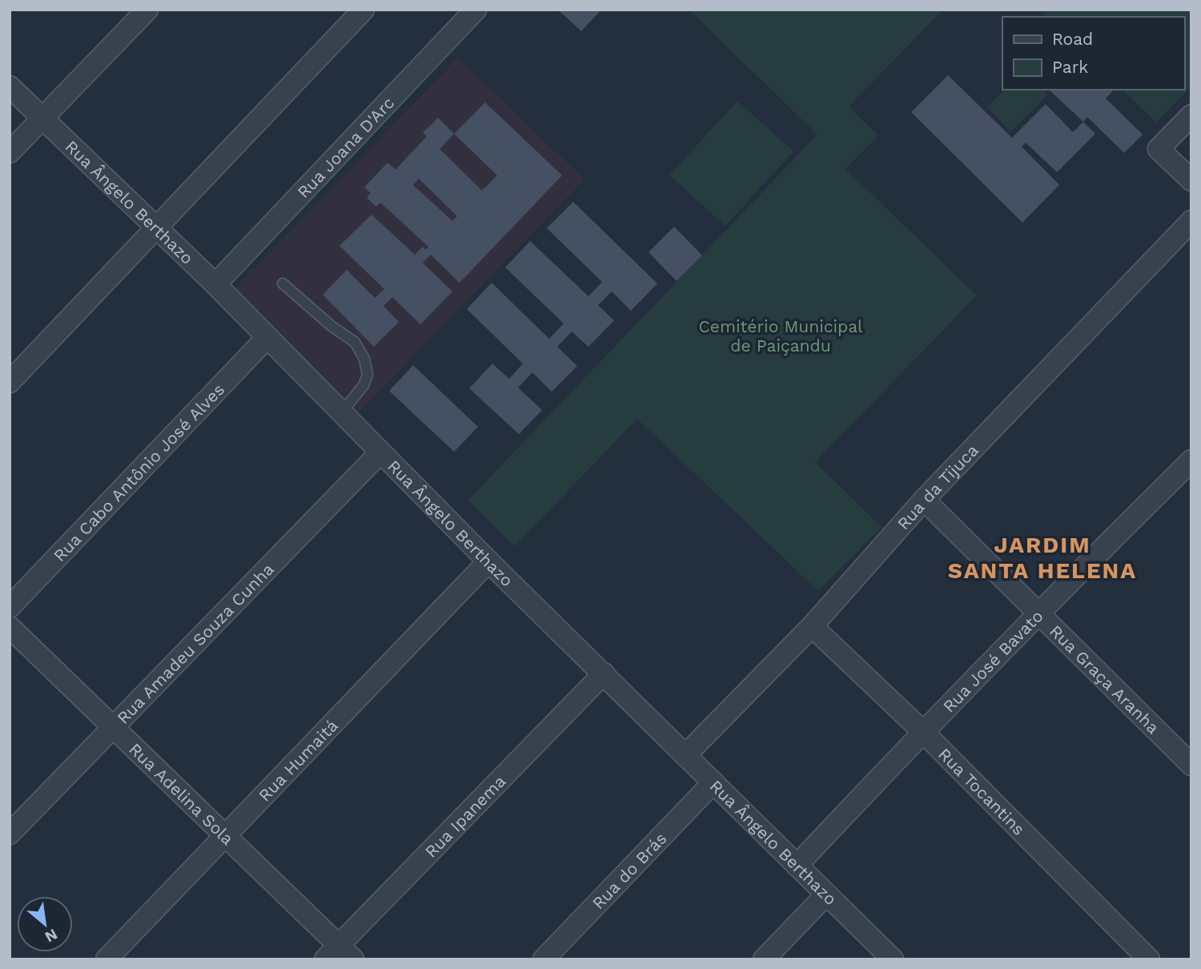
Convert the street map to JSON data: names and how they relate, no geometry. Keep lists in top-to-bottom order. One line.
{"streets":{"street":["Rua Joana D'Arc","Rua Ângelo Berthazo","Rua Cabo Antônio José Alves","Rua da Tijuca","Rua Amadeu Souza Cunha","Rua José Bavato","Rua Graça Aranha","Rua Humaitá","Rua Tocantins","Rua Adelina Sola","Rua Ipanema","Rua do Brás"]},"crossings":[["Rua Joana D'Arc","Rua Ângelo Berthazo"],["Rua Ângelo Berthazo","Rua Cabo Antônio José Alves"],["Rua Ângelo Berthazo","Rua da Tijuca"],["Rua Ângelo Berthazo","Rua Amadeu Souza Cunha"],["Rua Ângelo Berthazo","Rua José Bavato"],["Rua Ângelo Berthazo","Rua Humaitá"],["Rua Ângelo Berthazo","Rua Ipanema"],["Rua Ângelo Berthazo","Rua do Brás"],["Rua da Tijuca","Rua Graça Aranha"],["Rua da Tijuca","Rua Tocantins"],["Rua Amadeu Souza Cunha","Rua Adelina Sola"],["Rua José Bavato","Rua Graça Aranha"],["Rua José Bavato","Rua Tocantins"],["Rua Humaitá","Rua Adelina Sola"],["Rua Adelina Sola","Rua Ipanema"]],"districts":["JARDIM SANTA HELENA"],"parks":["Cemitério Municipal de Paiçandu"],"legend":["Road","Park"],"north":"bottom right"}
